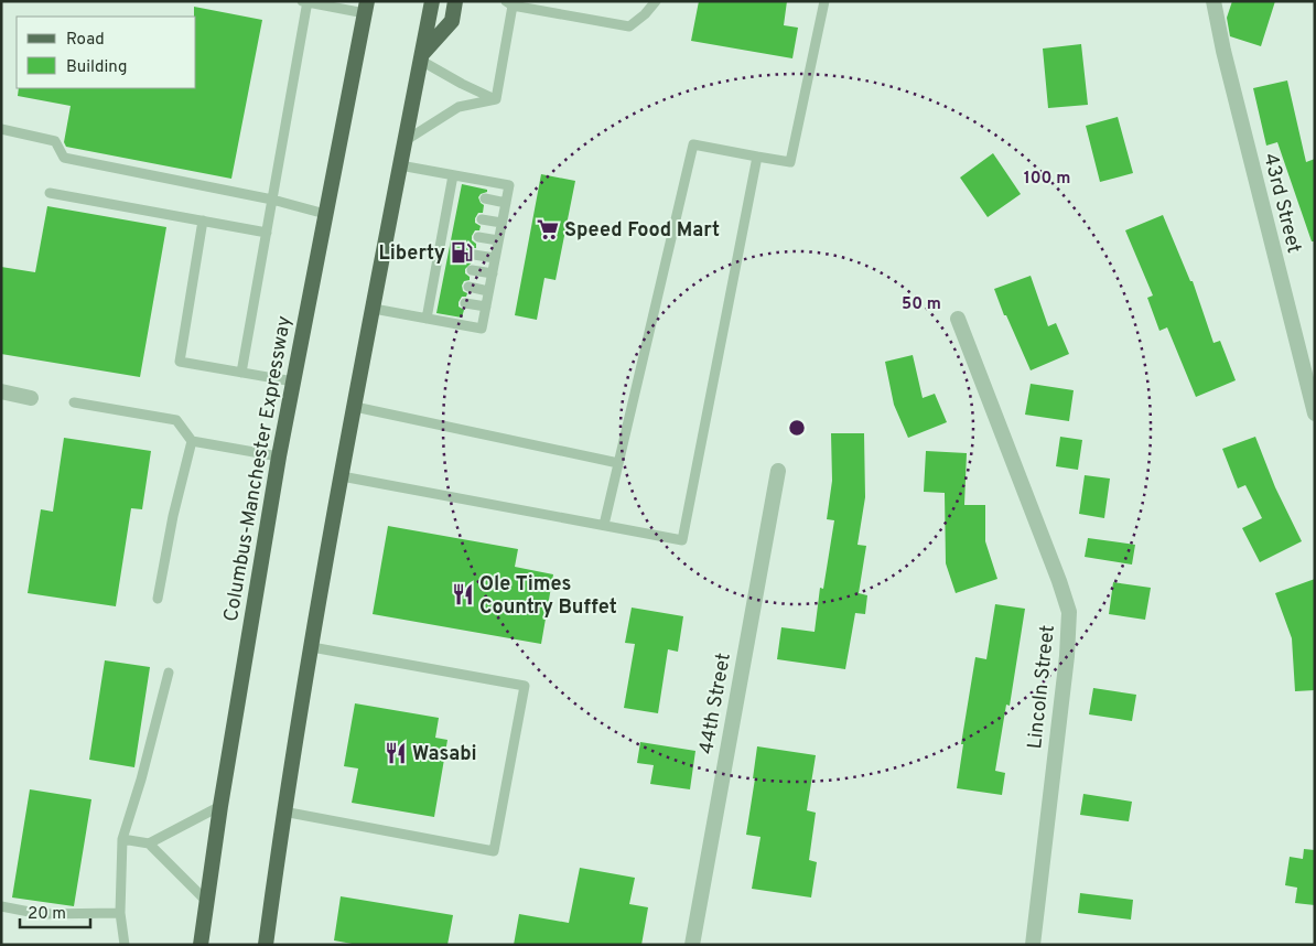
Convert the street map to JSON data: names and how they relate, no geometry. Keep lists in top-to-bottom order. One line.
{"streets":{"main road":["Columbus-Manchester Expressway"],"street":["43rd Street","Lincoln Street","44th Street"]},"places":{"supermarket":["Speed Food Mart"],"fuel station":["Liberty"],"restaurant":["Ole Times Country Buffet","Wasabi"]},"legend":["Road","Building"],"scale_bar":"20 m","rings":["100 m","50 m"]}
